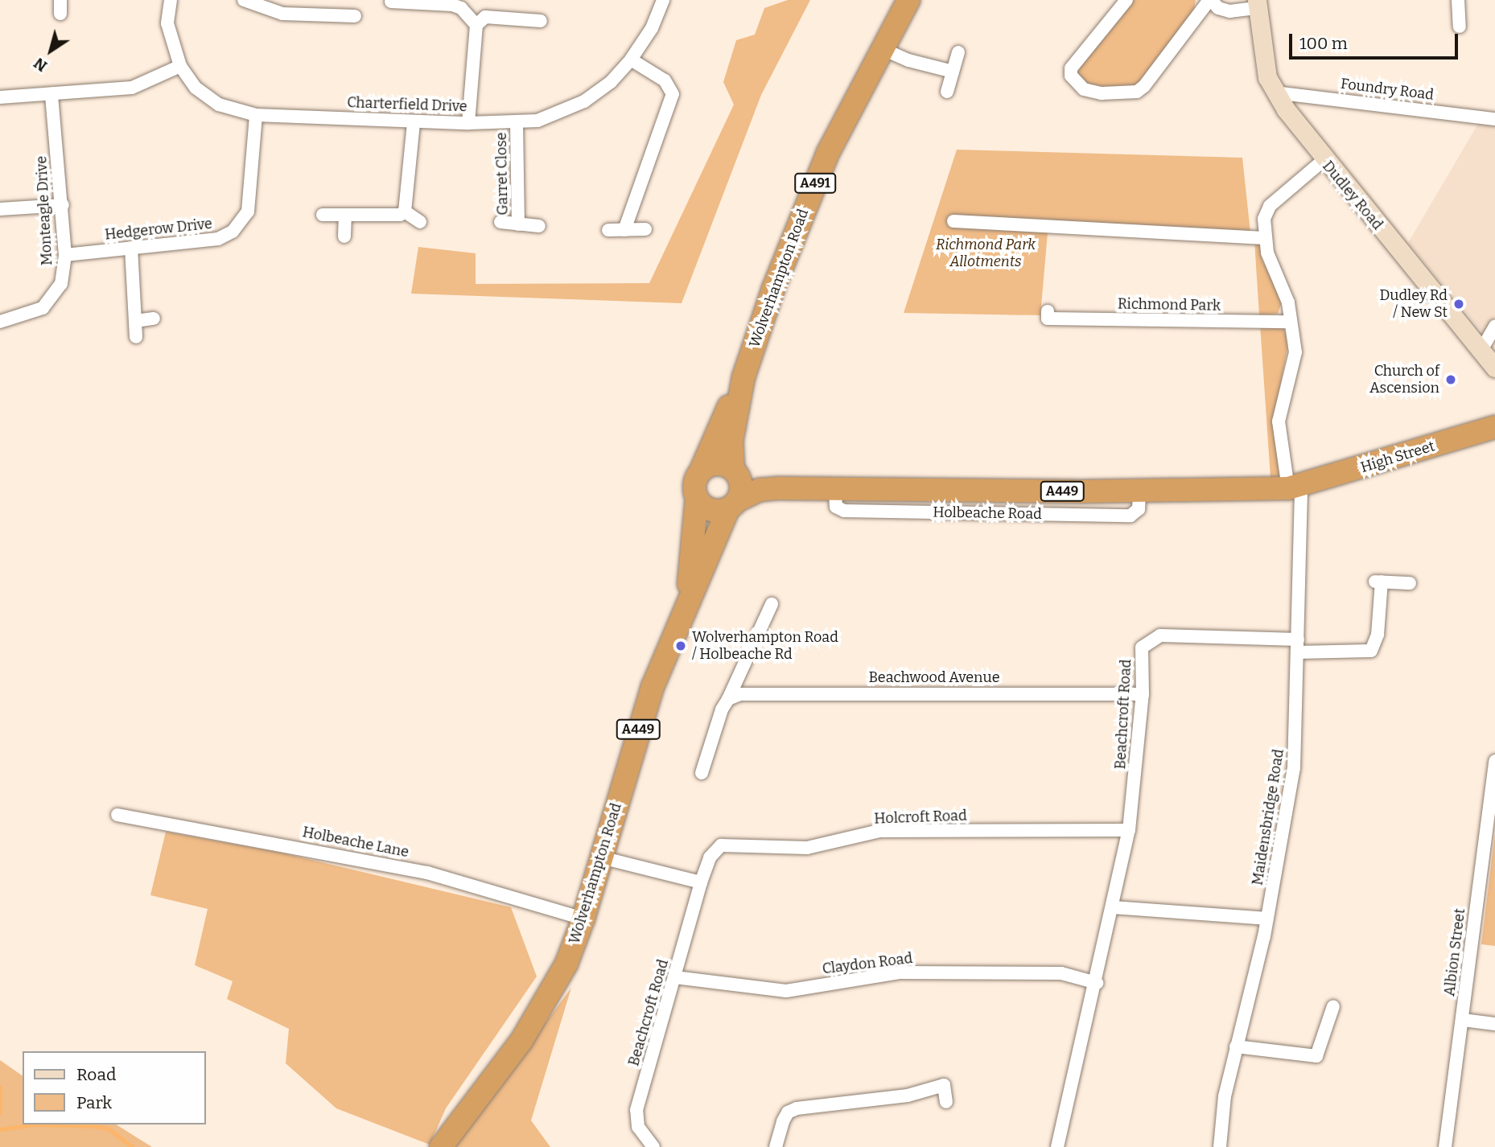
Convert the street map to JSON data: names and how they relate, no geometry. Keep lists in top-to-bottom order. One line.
{"streets":{"highway":["A491","Wolverhampton Road","High Street","A449","Holbeache Road"],"main road":["Dudley Road"],"street":["Foundry Road","Charterfield Drive","Garret Close","Monteagle Drive","Hedgerow Drive","Richmond Park","Beachwood Avenue","Beachcroft Road","Holcroft Road","Maidensbridge Road","Holbeache Lane","Albion Street","Claydon Road"]},"crossings":[["Foundry Road","Dudley Road"],["Charterfield Drive","Garret Close"],["Charterfield Drive","Hedgerow Drive"],["Dudley Road","Maidensbridge Road"],["Monteagle Drive","Hedgerow Drive"],["Wolverhampton Road","Holbeache Road"],["Wolverhampton Road","Holbeache Lane"],["Richmond Park","Maidensbridge Road"],["High Street","Holbeache Road"],["High Street","Maidensbridge Road"],["Holbeache Road","Maidensbridge Road"],["Beachwood Avenue","Beachcroft Road"],["Beachcroft Road","Holcroft Road"],["Beachcroft Road","Maidensbridge Road"],["Beachcroft Road","Claydon Road"]],"parks":["Richmond Park Allotments"],"places":["Dudley Rd / New St","Church of Ascension","Wolverhampton Road / Holbeache Rd"],"legend":["Road","Park"],"scale_bar":"100 m","north":"bottom left"}
